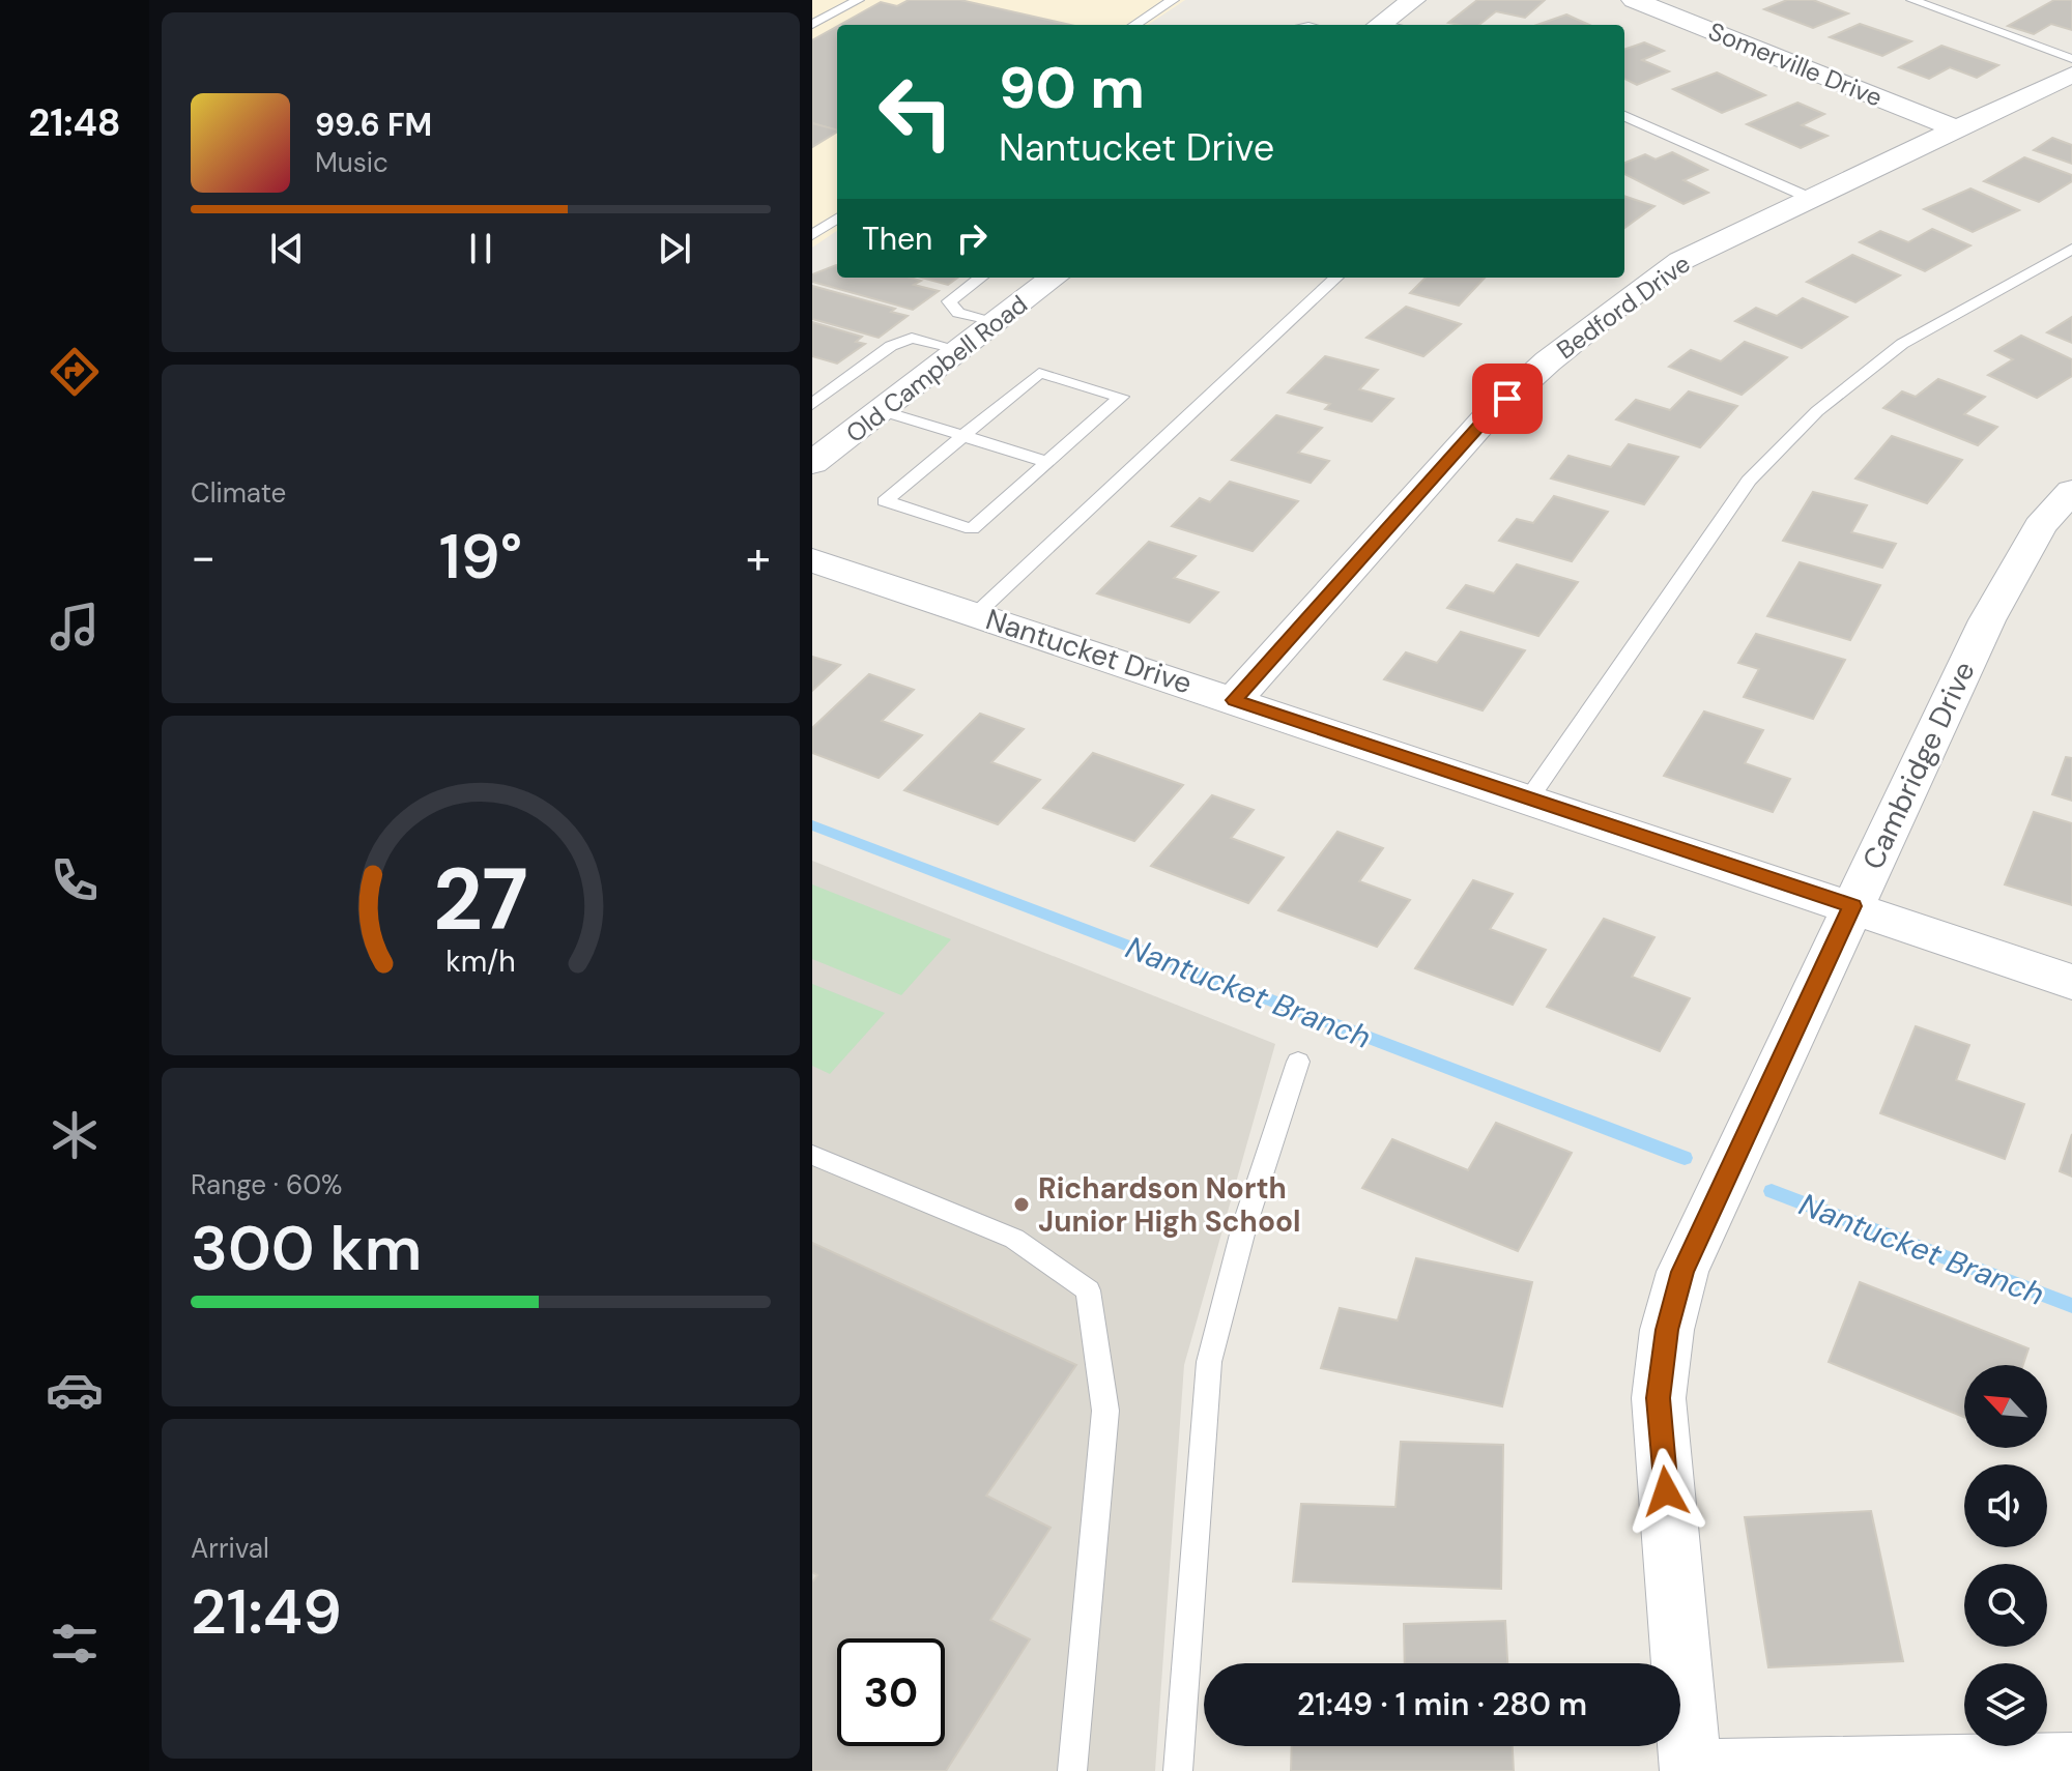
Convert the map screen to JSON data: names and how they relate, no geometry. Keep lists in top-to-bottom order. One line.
{"streets":{"street":["Somerville Drive","Bedford Drive","Old Campbell Road","Nantucket Drive","Cambridge Drive"]},"crossings":[["Somerville Drive","Bedford Drive"],["Bedford Drive","Nantucket Drive"],["Nantucket Drive","Cambridge Drive"]],"water":["Nantucket Branch"],"places":["Richardson North Junior High School"],"north":"top left","page":{"tabs":"21:48","turn":["90 m","Nantucket Drive"],"song":["99.6 FM","Music"],"then":"Then","tile":["Climate",["Range · 60%","300 km"],["Arrival","21:49"]],"heat":["−","19°","+"],"limit":"30","trip":"21:49 · 1 min · 280 m","gauge":["27","km/h"]}}
